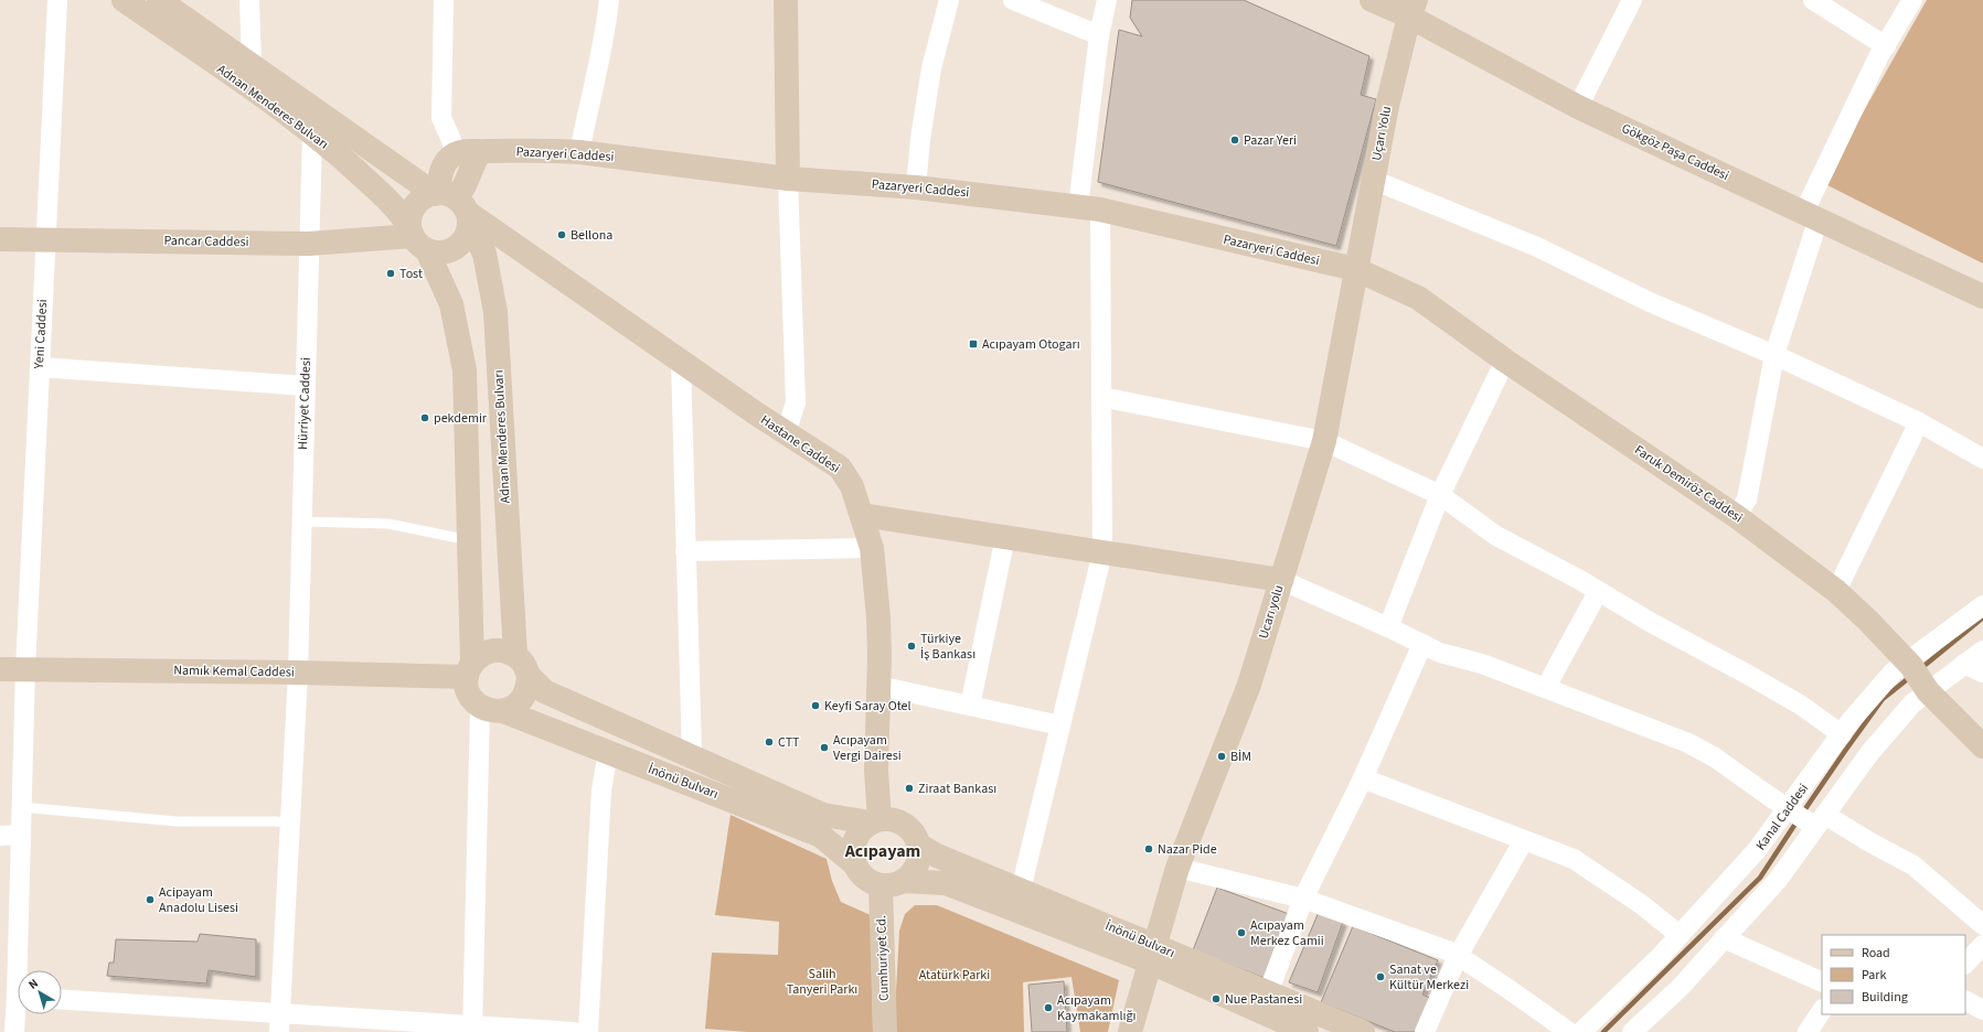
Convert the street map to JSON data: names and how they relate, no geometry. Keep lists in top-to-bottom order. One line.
{"streets":{"street":["Adnan Menderes Bulvarı","Uçarı Yolu","Gökgöz Paşa Caddesi","Pazaryeri Caddesi","Pancar Caddesi","Yeni Caddesi","Hürriyet Caddesi","Hastane Caddesi","Faruk Demiröz Caddesi","Ucarı yolu","Namık Kemal Caddesi","İnönü Bulvarı","Kanal Caddesi","Cumhuriyet Cd."]},"crossings":[["Adnan Menderes Bulvarı","Pancar Caddesi"],["Adnan Menderes Bulvarı","Hürriyet Caddesi"],["Adnan Menderes Bulvarı","Hastane Caddesi"],["Adnan Menderes Bulvarı","Namık Kemal Caddesi"],["Adnan Menderes Bulvarı","İnönü Bulvarı"],["Uçarı Yolu","Gökgöz Paşa Caddesi"],["Uçarı Yolu","Pazaryeri Caddesi"],["Uçarı Yolu","Faruk Demiröz Caddesi"],["Uçarı Yolu","Ucarı yolu"],["Pazaryeri Caddesi","Faruk Demiröz Caddesi"],["Pazaryeri Caddesi","Ucarı yolu"],["Pancar Caddesi","Yeni Caddesi"],["Pancar Caddesi","Hürriyet Caddesi"],["Pancar Caddesi","Hastane Caddesi"],["Yeni Caddesi","Namık Kemal Caddesi"],["Hürriyet Caddesi","Namık Kemal Caddesi"],["Hastane Caddesi","İnönü Bulvarı"],["Hastane Caddesi","Cumhuriyet Cd."],["Faruk Demiröz Caddesi","Ucarı yolu"],["Faruk Demiröz Caddesi","Kanal Caddesi"],["Ucarı yolu","İnönü Bulvarı"],["Namık Kemal Caddesi","İnönü Bulvarı"],["İnönü Bulvarı","Cumhuriyet Cd."]],"districts":["Acıpayam"],"parks":["Salih Tanyeri Parkı","Atatürk Parki"],"places":{"other":["Pazar Yeri","Bellona","Tost","pekdemir","Türkiye İş Bankası","Keyfi Saray Otel","CTT","Acıpayam Vergi Dairesi","BİM","Ziraat Bankası","Nazar Pide","Acipayam Anadolu Lisesi","Acıpayam Merkez Camii","Sanat ve Kültür Merkezi","Nue Pastanesi","Acıpayam Kaymakamlığı"],"transit":["Acıpayam Otogarı"]},"legend":["Road","Park","Building"],"north":"top left"}
